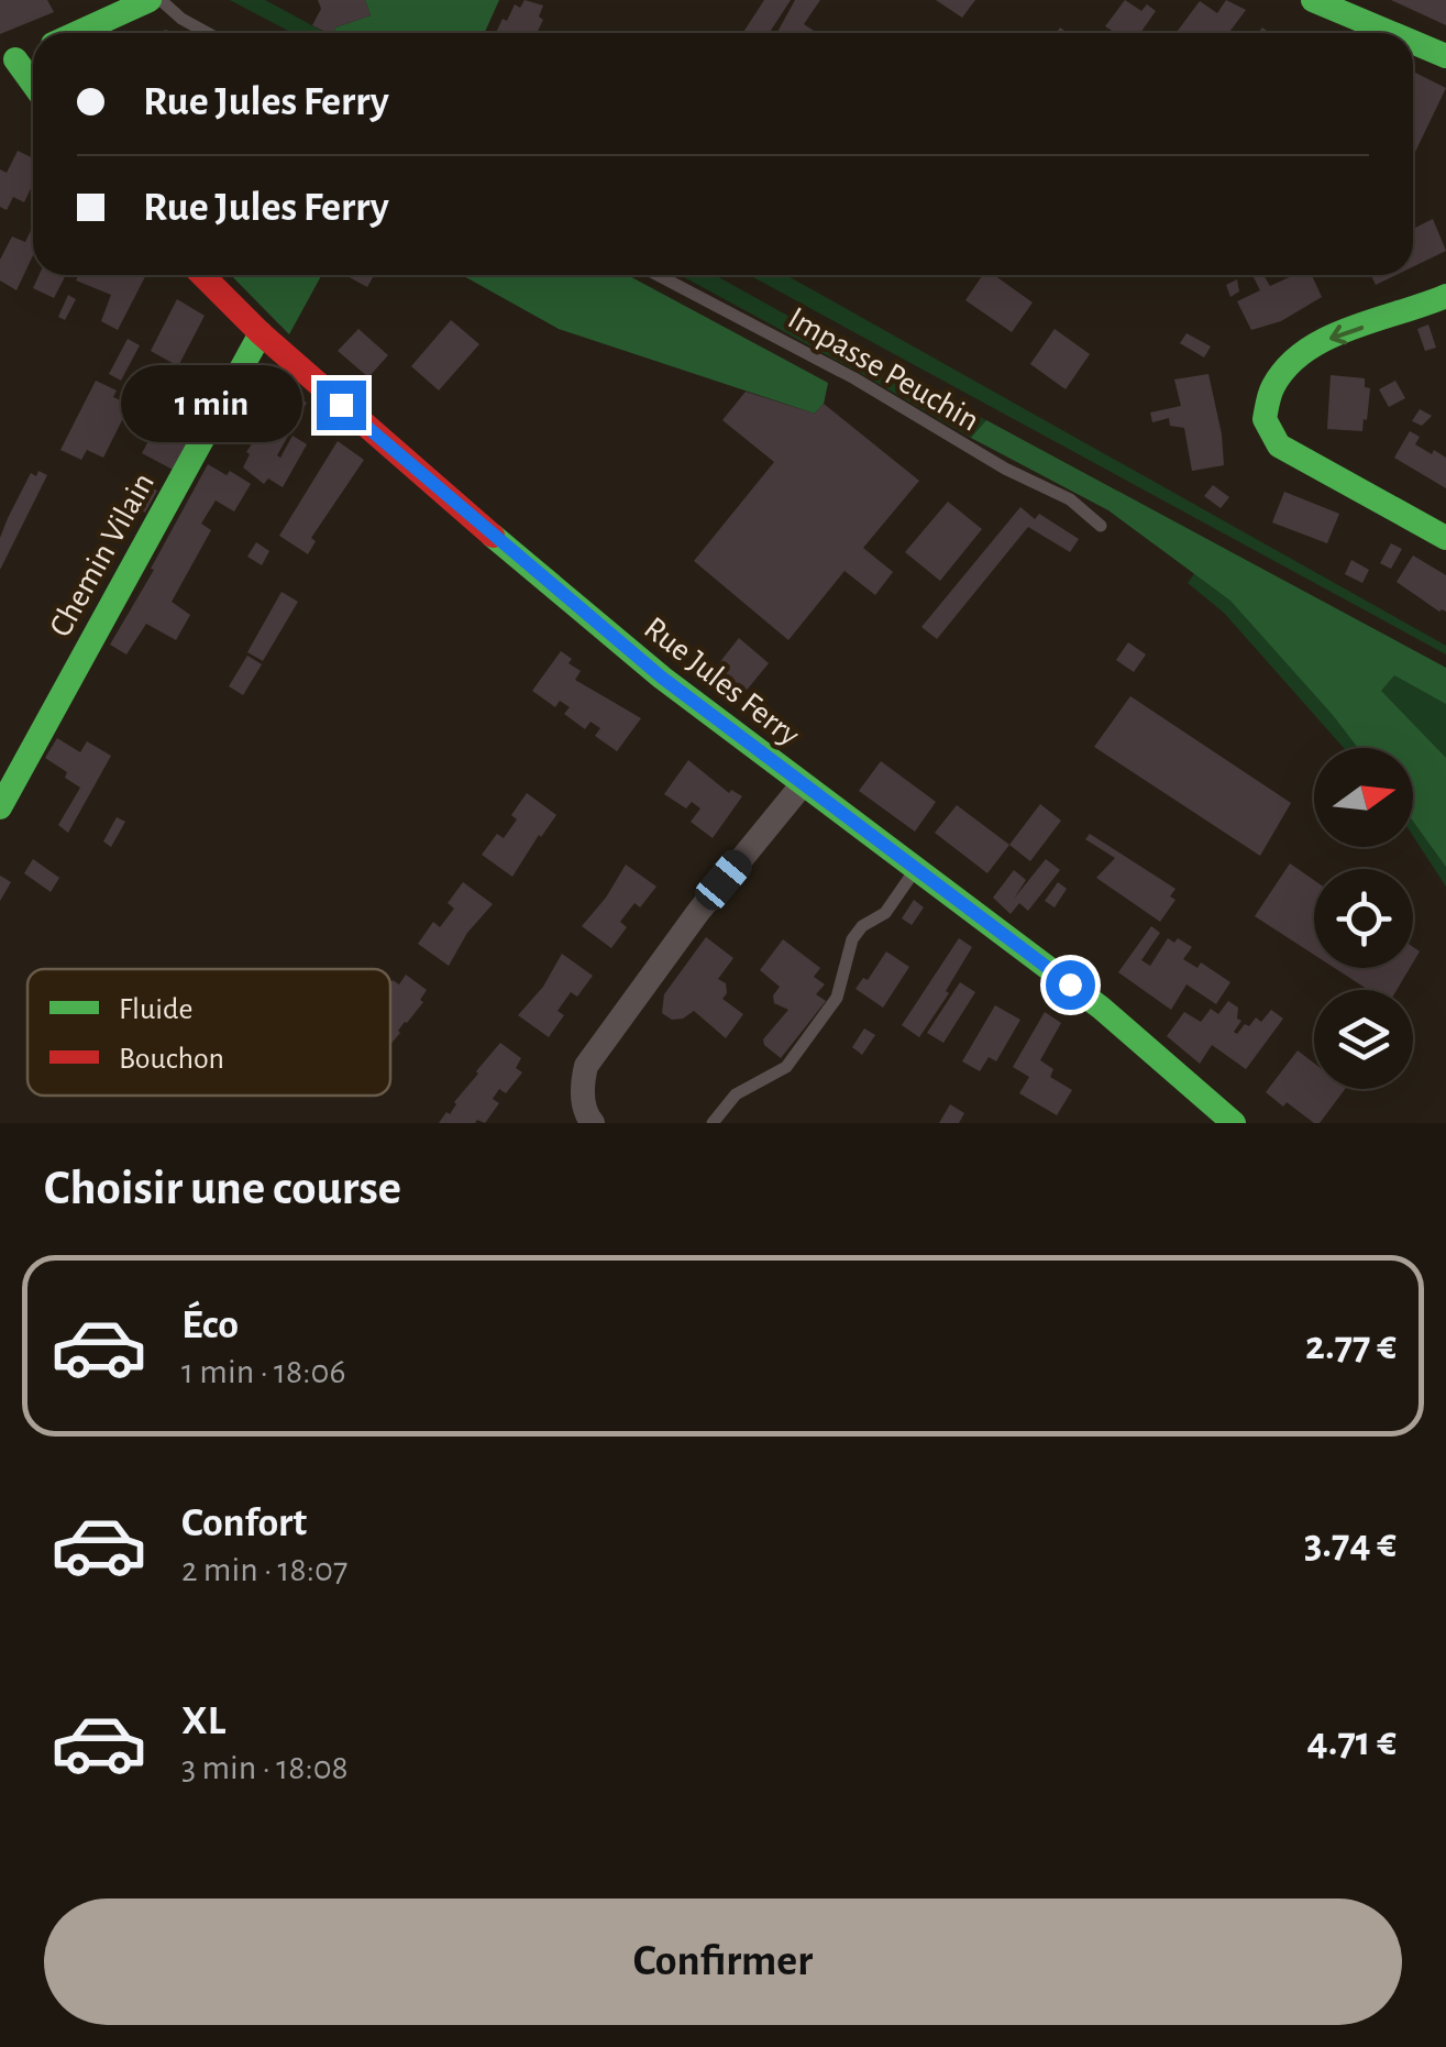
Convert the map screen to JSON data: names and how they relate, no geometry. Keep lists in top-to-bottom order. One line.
{"streets":{"street":["Chemin Vilain","Rue Jules Ferry"],"lane":["Impasse Peuchin"]},"crossings":[["Chemin Vilain","Rue Jules Ferry"]],"legend":["Fluide","Bouchon"],"north":"right","page":{"banner":["Rue Jules Ferry","Rue Jules Ferry"],"bubble":"1 min","heading":"Choisir une course","list":[{"name":"Éco","note":"1 min · 18:06","value":"2.77 €"},{"name":"Confort","note":"2 min · 18:07","value":"3.74 €"},{"name":"XL","note":"3 min · 18:08","value":"4.71 €"}],"buttons":"Confirmer"}}
